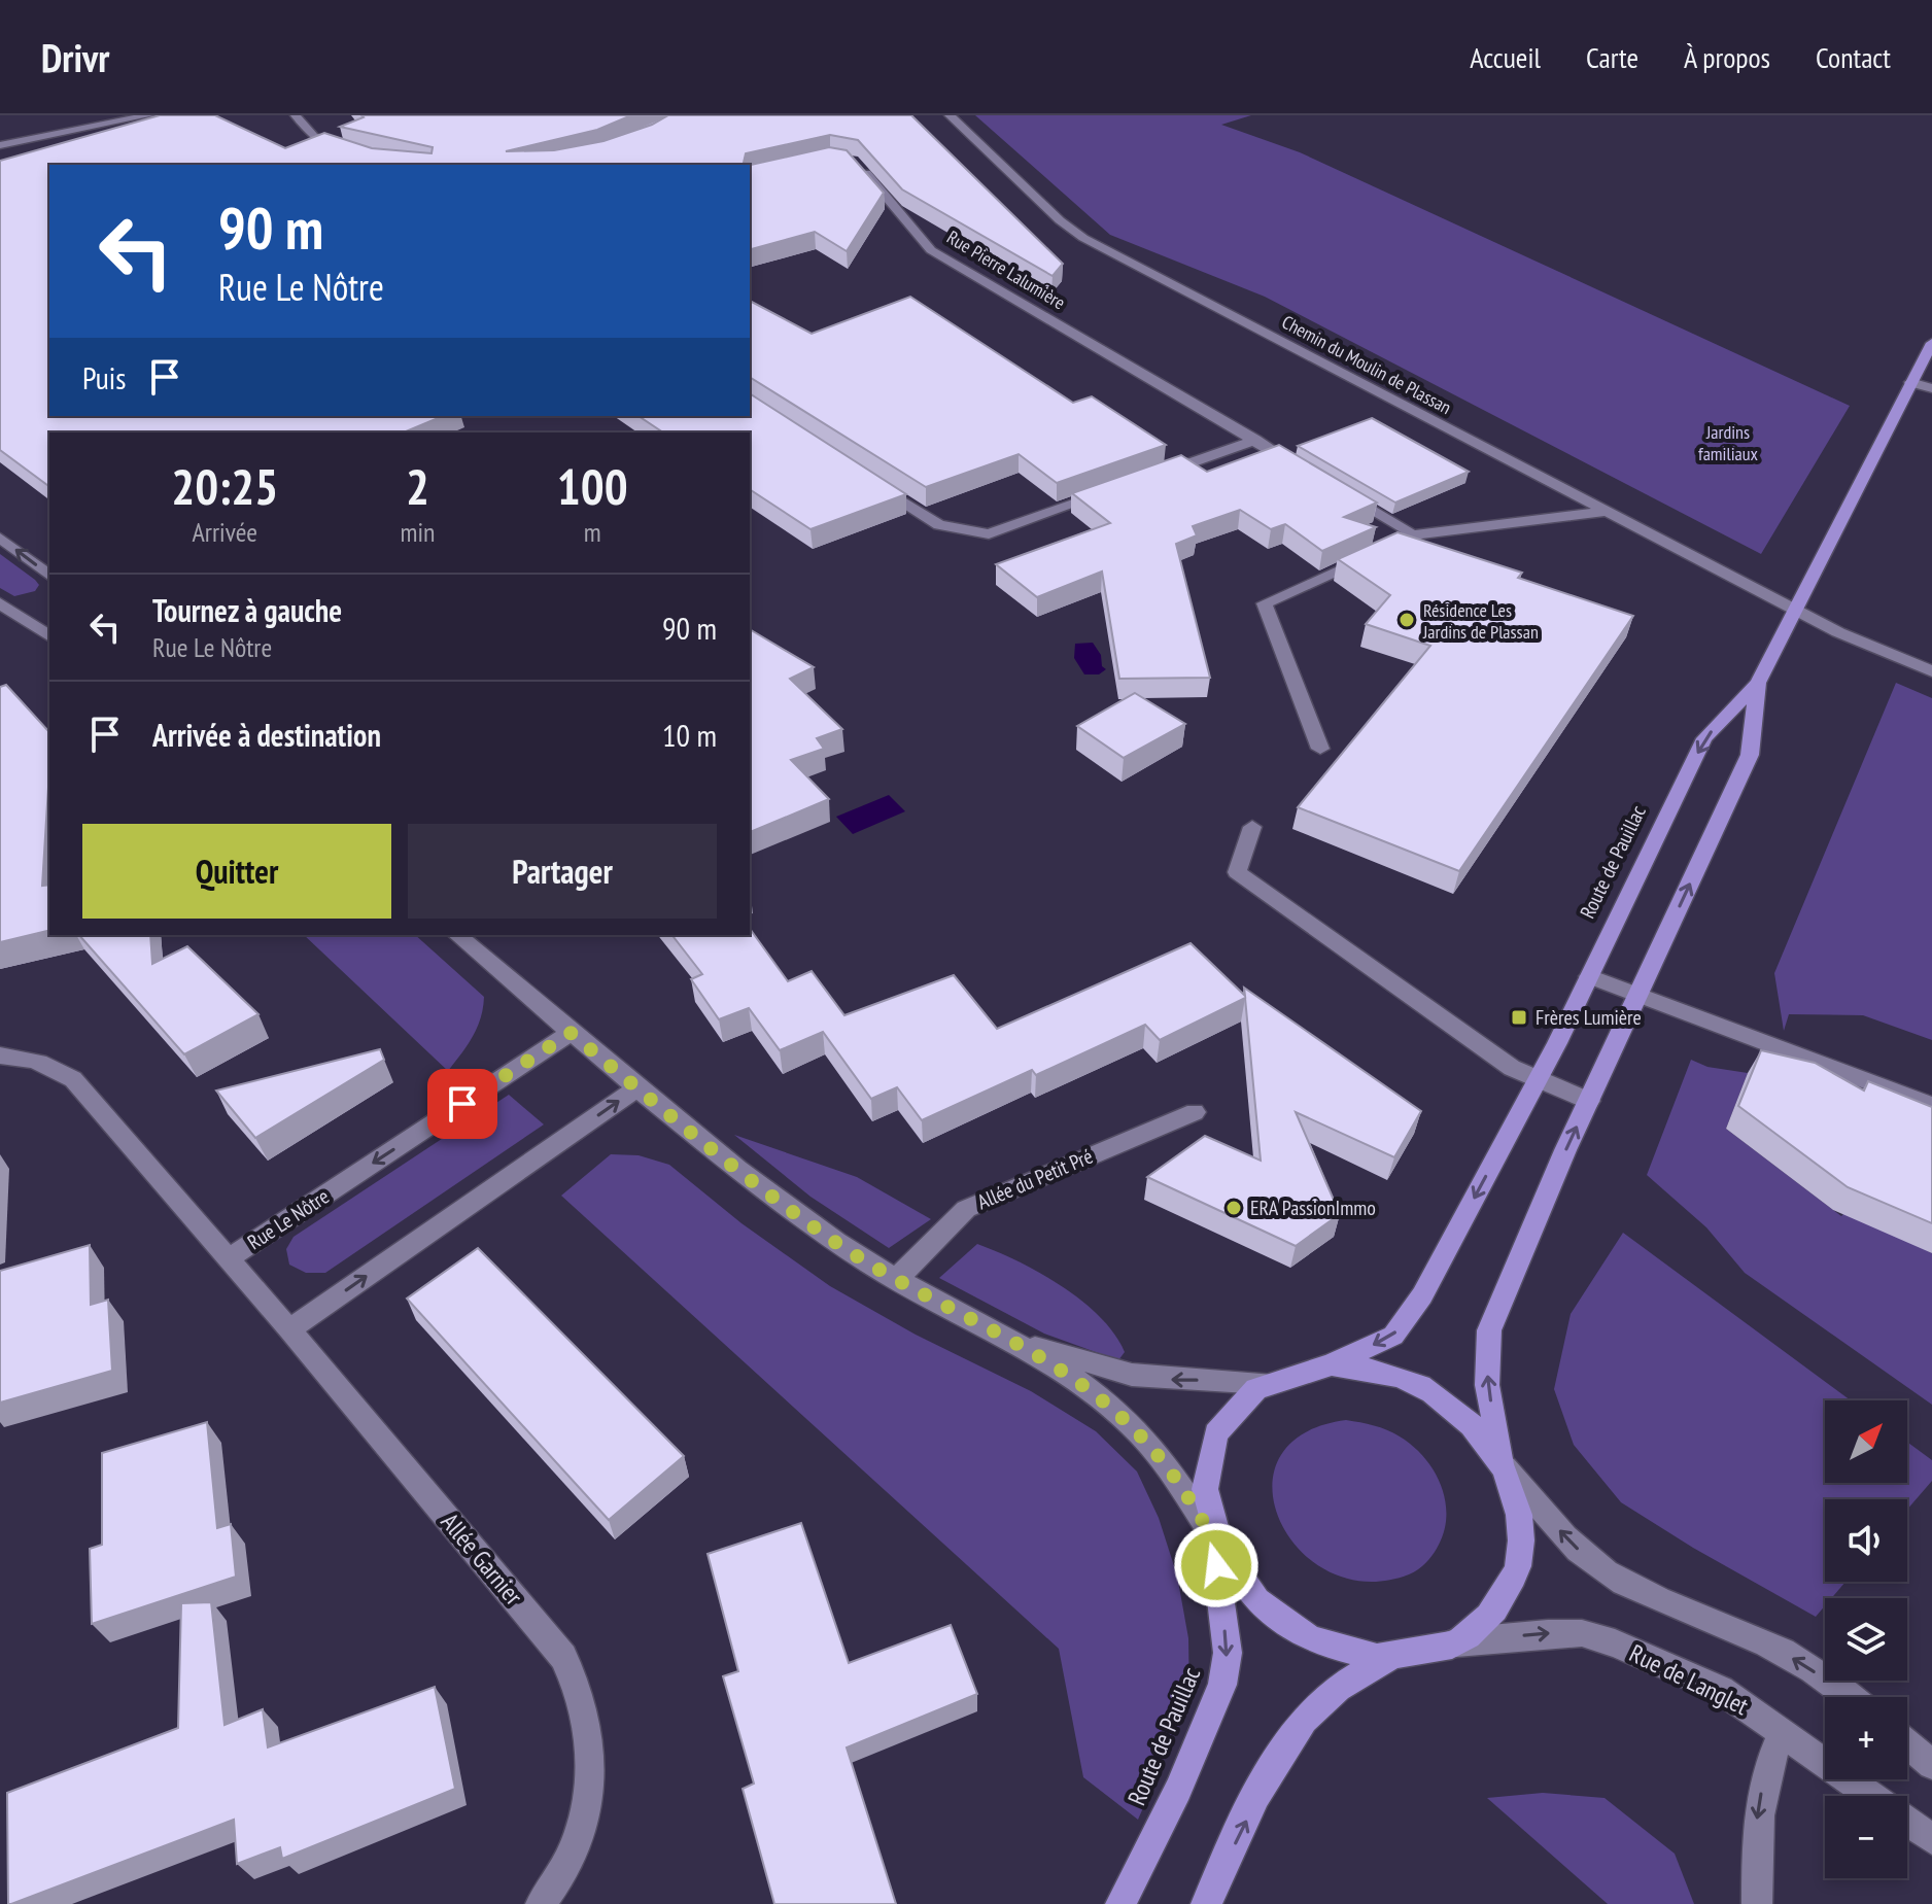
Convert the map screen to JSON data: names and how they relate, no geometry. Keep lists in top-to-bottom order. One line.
{"streets":{"main road":["Route de Pauillac"],"street":["Rue Pierre Lalumière","Chemin du Moulin de Plassan","Allée du Petit Pré","Rue Le Nôtre","Allée Garnier","Rue de Langlet"]},"crossings":[["Chemin du Moulin de Plassan","Route de Pauillac"],["Rue Le Nôtre","Allée Garnier"]],"parks":["Jardins familiaux"],"places":{"other":["Résidence Les Jardins de Plassan","ERA PassionImmo"],"transit":["Frères Lumière"]},"north":"top right","page":{"header":"Drivr","nav":["Accueil","Carte","À propos","Contact"],"turn":["90 m","Rue Le Nôtre"],"then":"Puis","eta":["20:25","Arrivée","2","min","100","m"],"list":[{"name":"Tournez à gauche","note":"Rue Le Nôtre","value":"90 m"},{"name":"Arrivée à destination","value":"10 m"}],"buttons":["Quitter","Partager"],"map_buttons":["+","−"]}}
